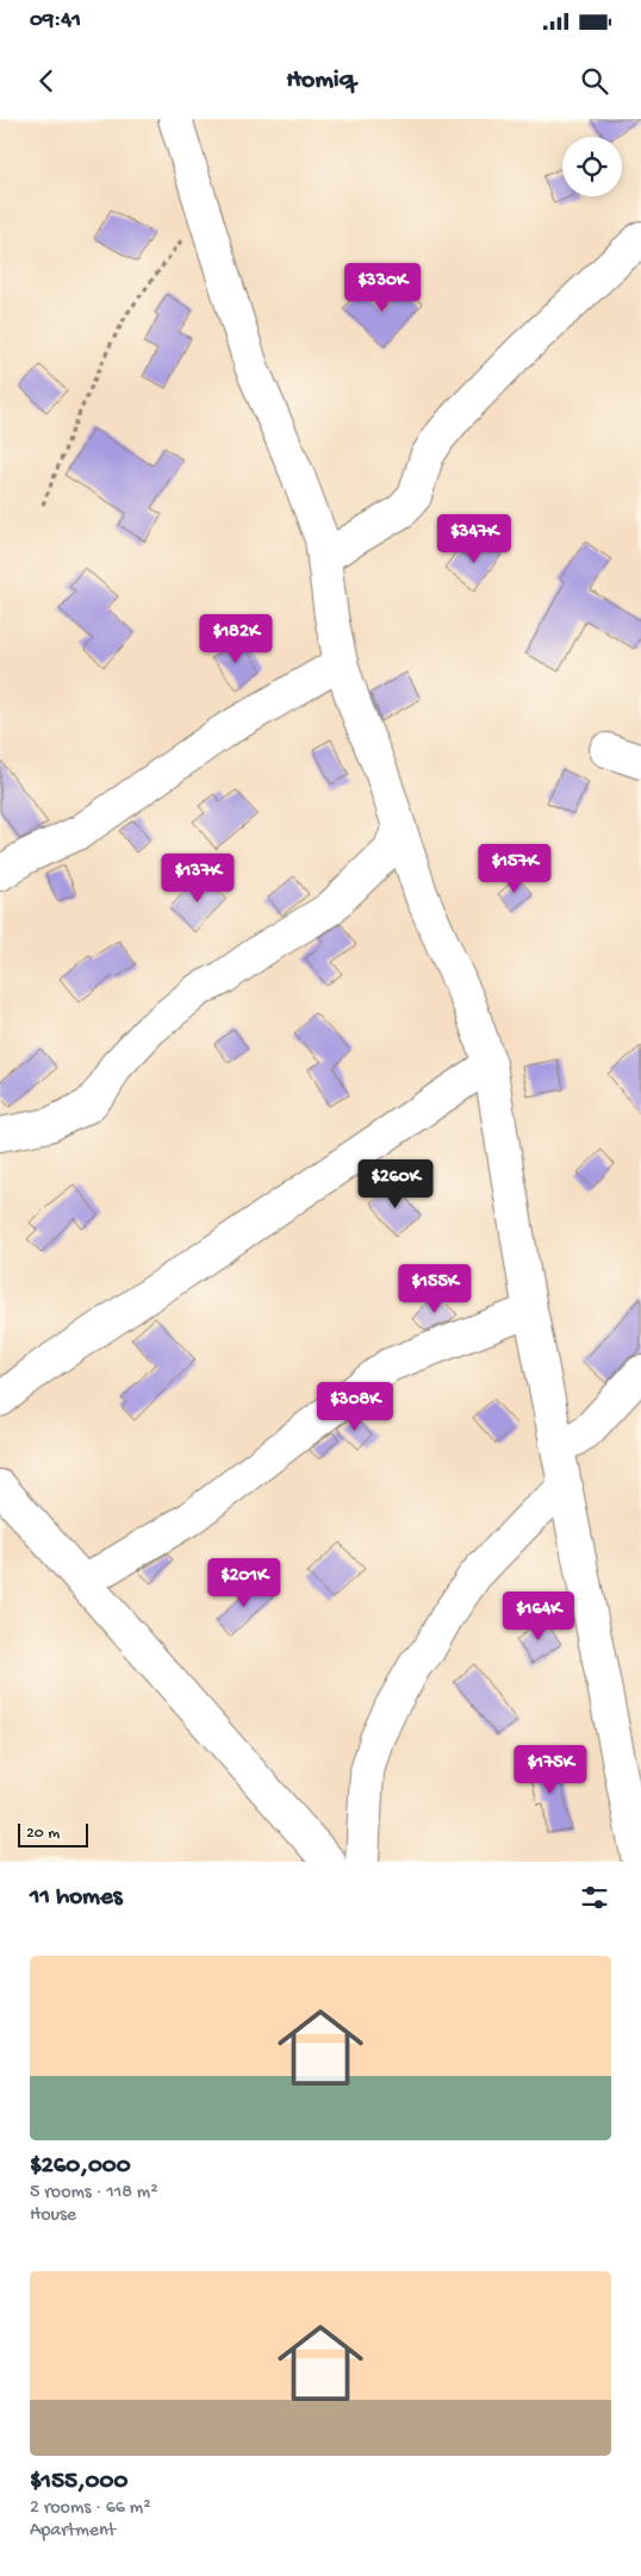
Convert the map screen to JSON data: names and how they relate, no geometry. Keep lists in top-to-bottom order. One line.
{"scale_bar":"20 m","page":{"status":"09:41","header":"Homiq","price":["$330K","$347K","$182K","$157K","$137K","$260K","$155K","$308K","$201K","$164K","$175K"],"scale":"20 m","heading":"11 homes","list":[{"name":"$260,000","note":"5 rooms · 118 m² · House"},{"name":"$155,000","note":"2 rooms · 66 m² · Apartment"}]}}
